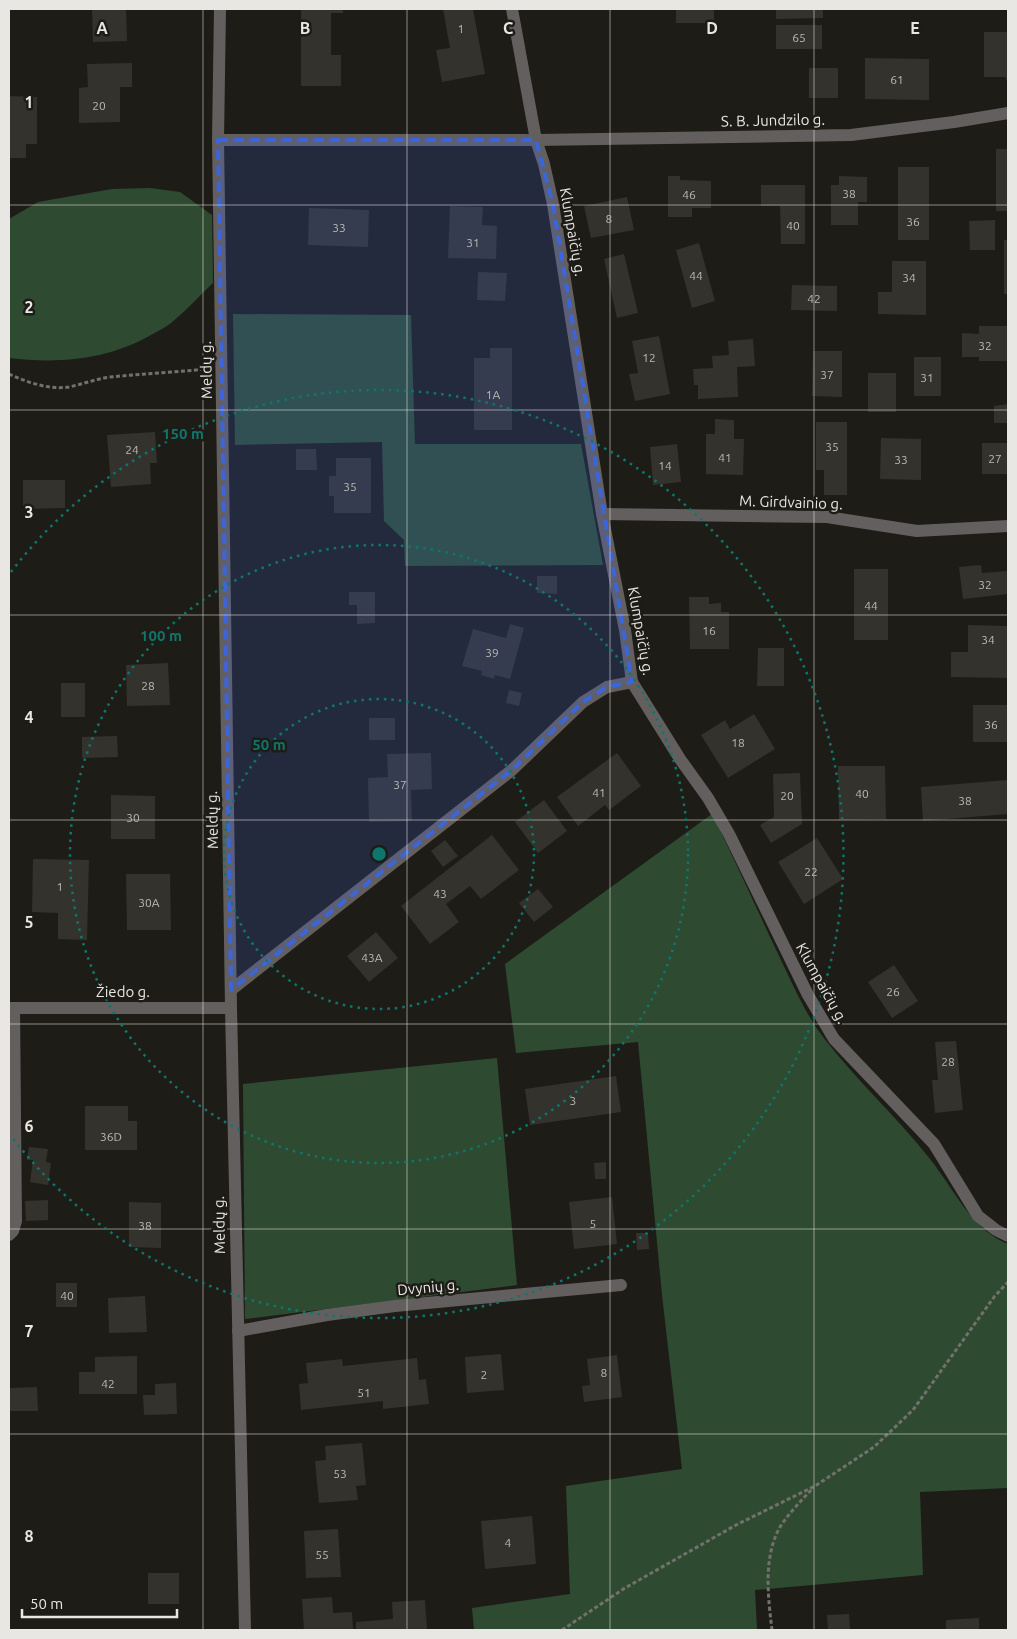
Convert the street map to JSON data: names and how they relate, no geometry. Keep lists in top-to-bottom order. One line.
{"streets":{"street":["S. B. Jundzilo g.","Klumpaičių g.","Meldų g.","M. Girdvainio g.","Žiedo g.","Dvynių g."]},"crossings":[["S. B. Jundzilo g.","Klumpaičių g."],["S. B. Jundzilo g.","Meldų g."],["Klumpaičių g.","M. Girdvainio g."],["Meldų g.","Žiedo g."],["Meldų g.","Dvynių g."]],"house_numbers":["1","65","61","20","38","46","8","36","40","33","31","44","34","42","32","12","37","31","1A","35","24","41","27","33","14","35","32","44","16","34","39","28","36","18","37","41","40","20","38","30","22","1","43","30A","43A","26","28","3","36D","5","38","40","8","2","42","51","53","4","55"],"scale_bar":"50 m","grid":{"columns":["A","B","C","D","E"],"rows":["1","2","3","4","5","6","7","8"]},"rings":["150 m","100 m","50 m"]}
